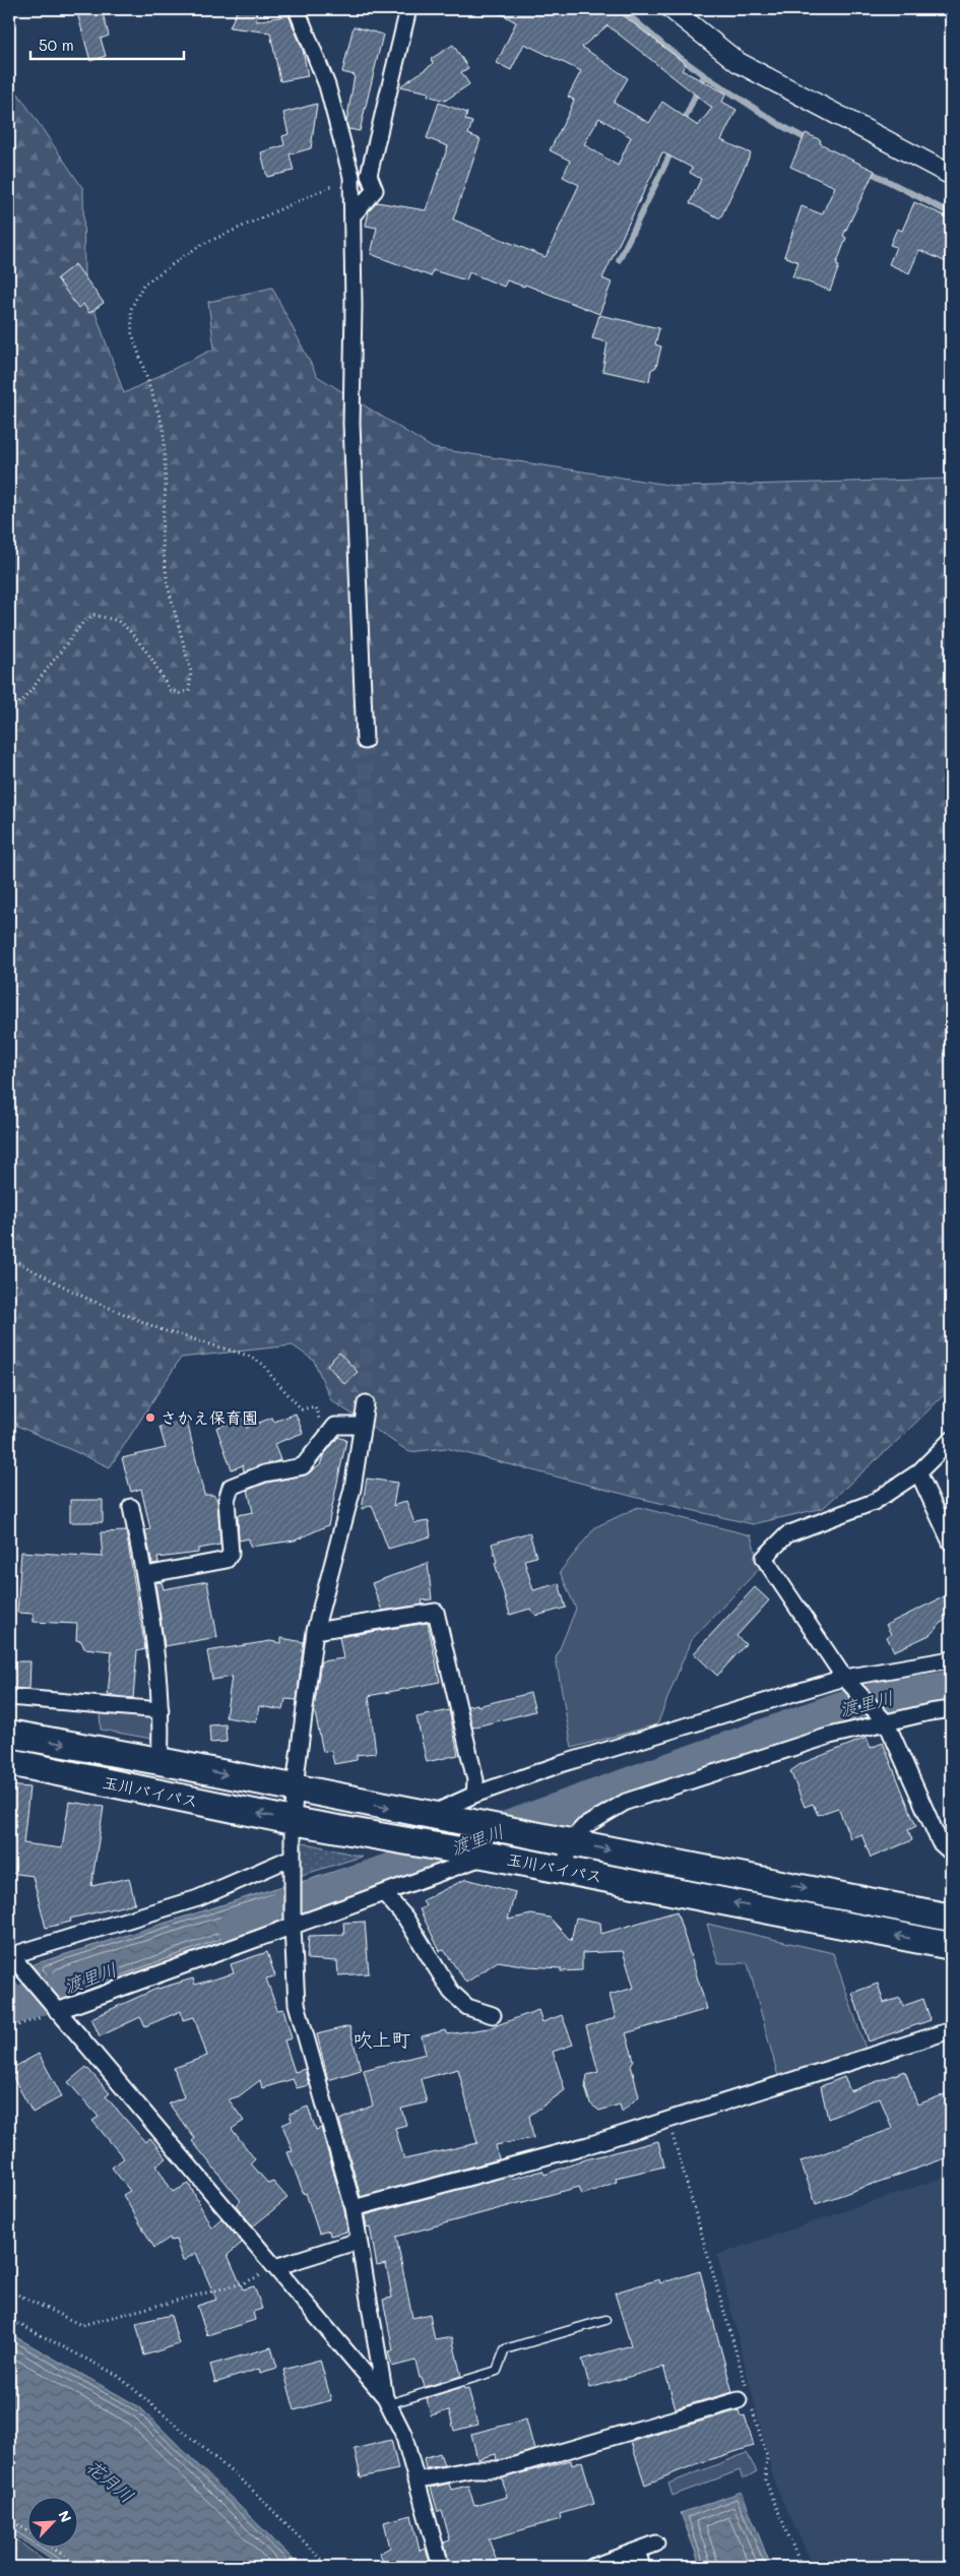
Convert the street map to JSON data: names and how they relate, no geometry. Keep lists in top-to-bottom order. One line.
{"streets":{"highway":["玉川バイパス"]},"districts":["吹上町"],"water":["渡里川","花月川"],"places":["さかえ保育園"],"scale_bar":"50 m","north":"top right"}
